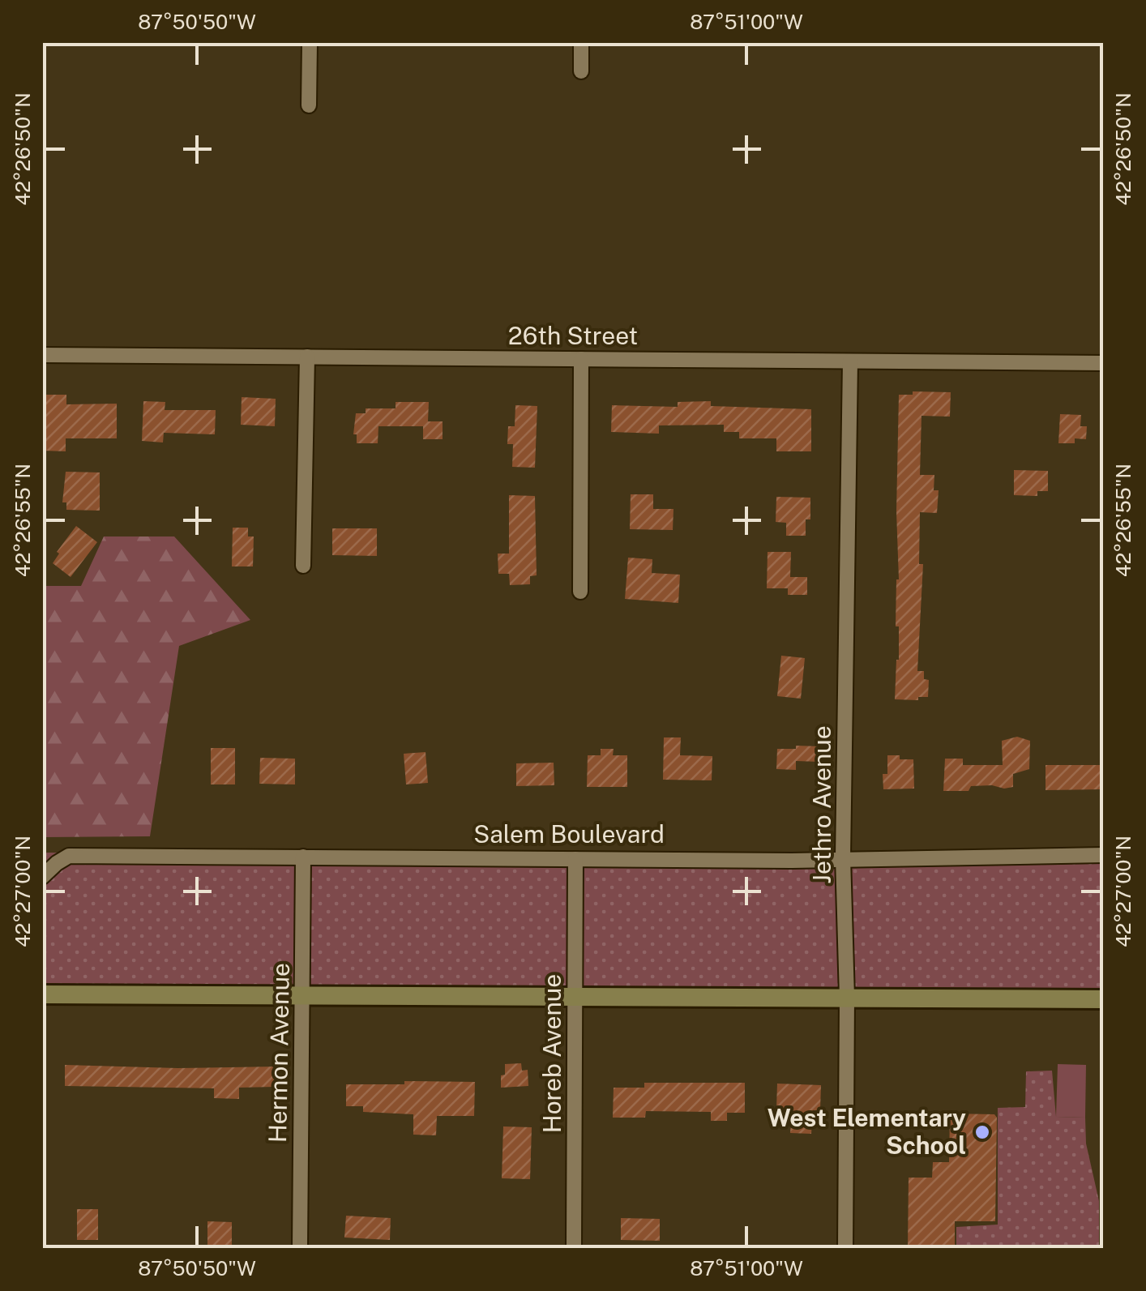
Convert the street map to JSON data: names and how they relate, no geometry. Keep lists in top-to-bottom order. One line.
{"streets":{"street":["26th Street","Jethro Avenue","Salem Boulevard","Hermon Avenue","Horeb Avenue"]},"crossings":[["26th Street","Jethro Avenue"],["Jethro Avenue","Salem Boulevard"],["Salem Boulevard","Hermon Avenue"],["Salem Boulevard","Horeb Avenue"]],"places":["West Elementary School"],"coordinates":["87°50'50\"W","87°51'00\"W","42°26'50\"N","42°26'55\"N","42°27'00\"N"]}
